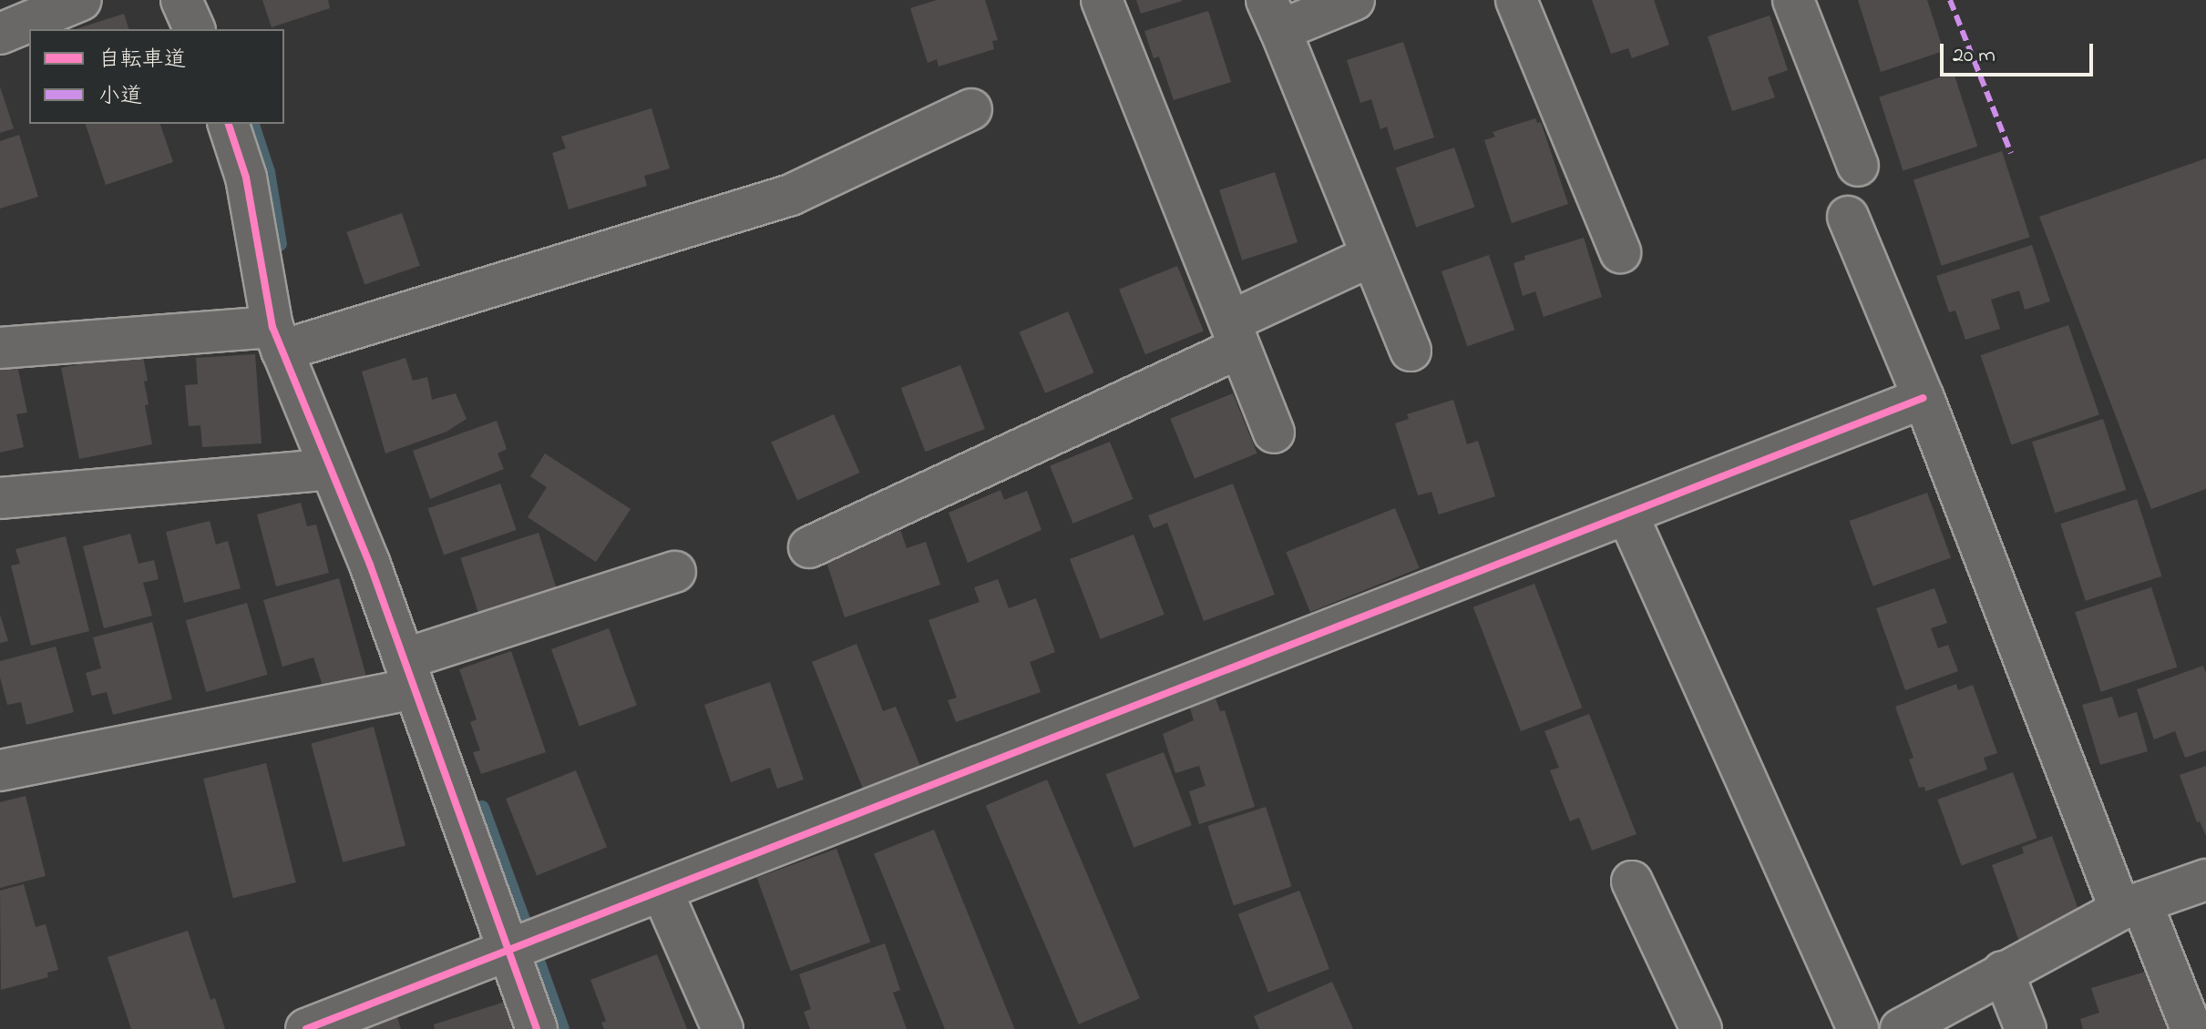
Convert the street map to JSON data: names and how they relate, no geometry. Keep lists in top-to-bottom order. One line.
{"legend":["自転車道","小道"],"scale_bar":"20 m"}
